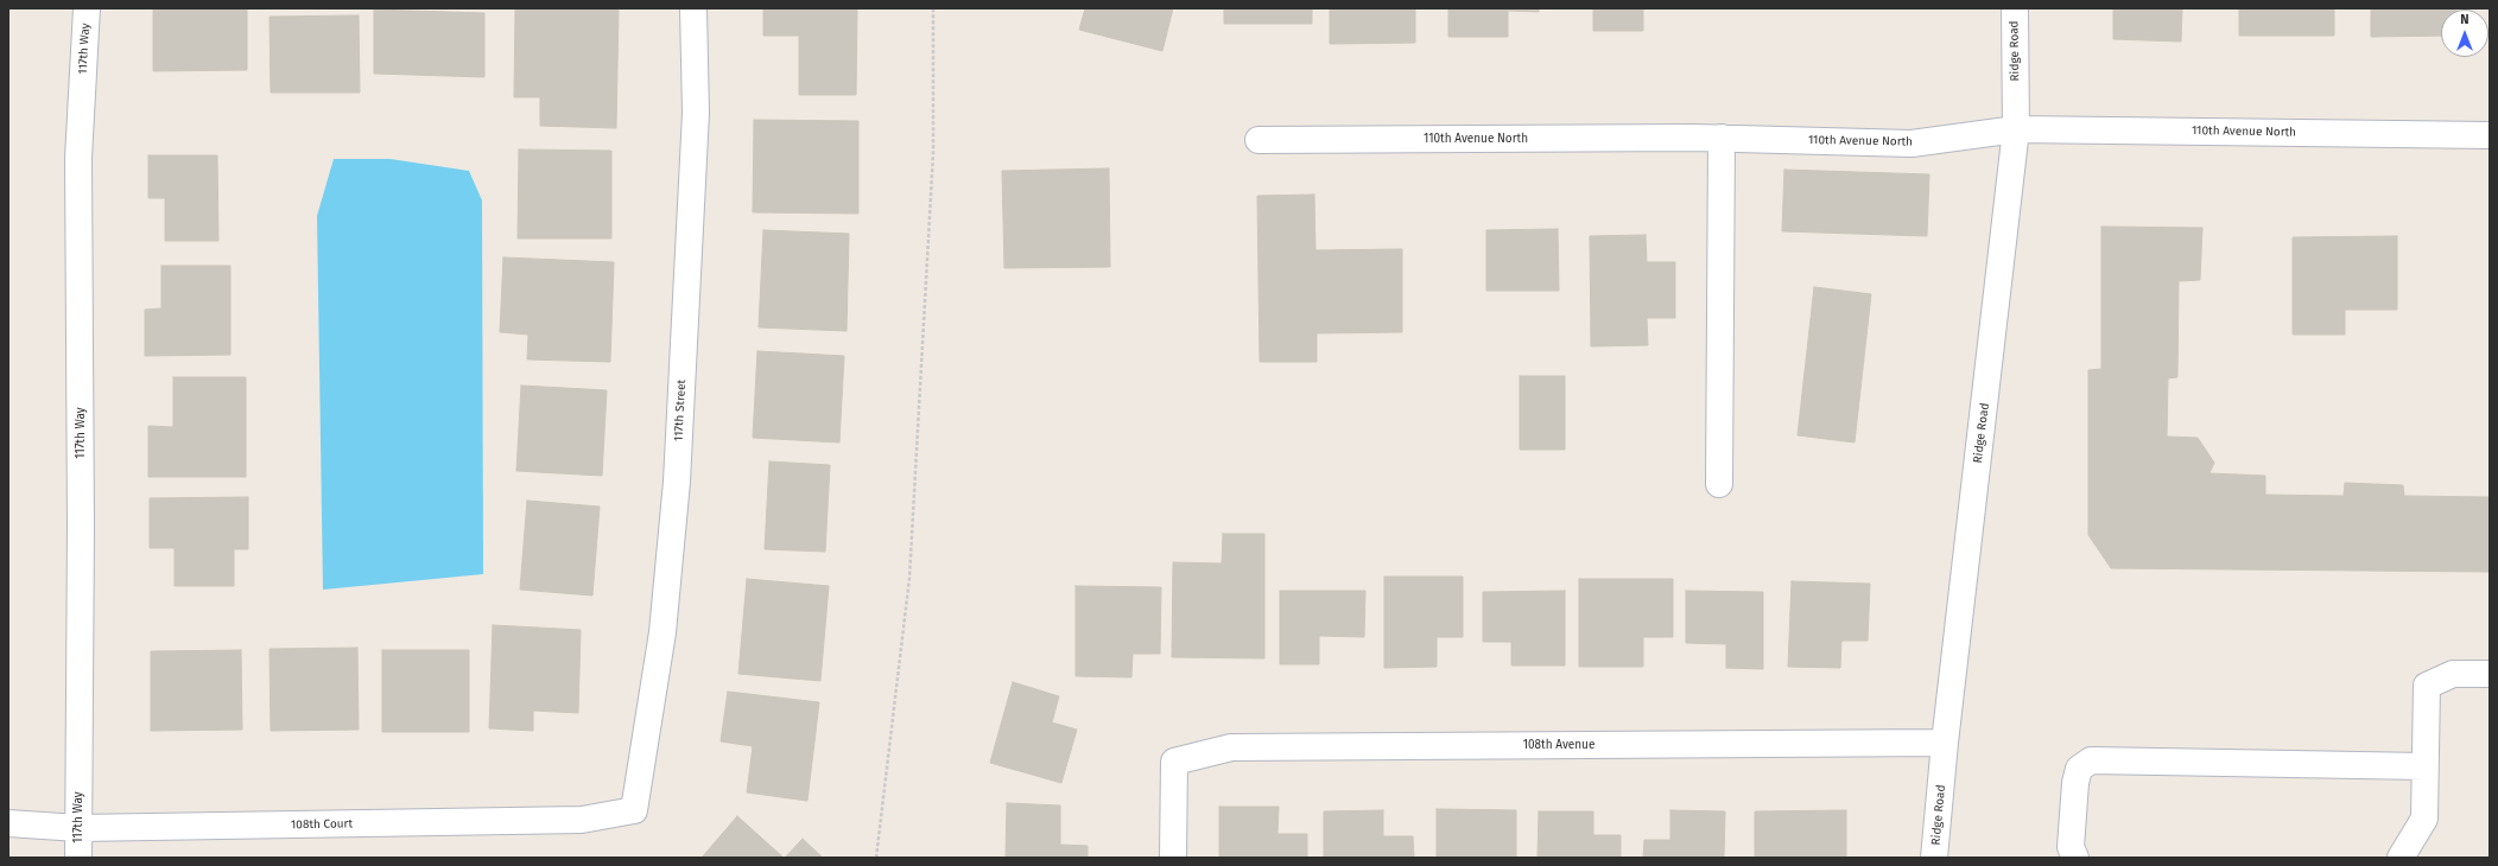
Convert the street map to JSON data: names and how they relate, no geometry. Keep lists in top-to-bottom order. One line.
{"streets":{"street":["117th Way","Ridge Road","110th Avenue North","117th Street","108th Avenue","108th Court"]},"crossings":[["117th Way","108th Court"],["Ridge Road","110th Avenue North"],["Ridge Road","108th Avenue"],["117th Street","108th Court"]],"north":"top"}
